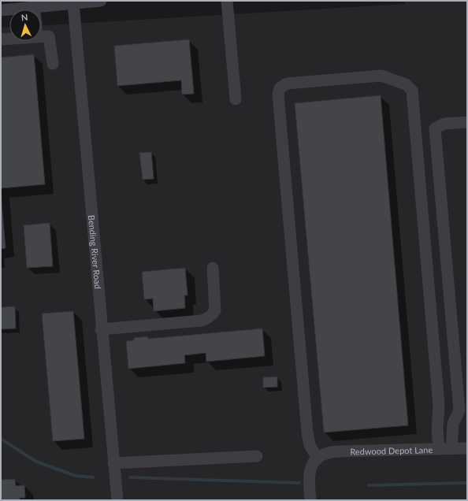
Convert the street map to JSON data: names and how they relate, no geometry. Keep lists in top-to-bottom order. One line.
{"streets":{"street":["Bending River Road","Redwood Depot Lane"]},"north":"top"}
